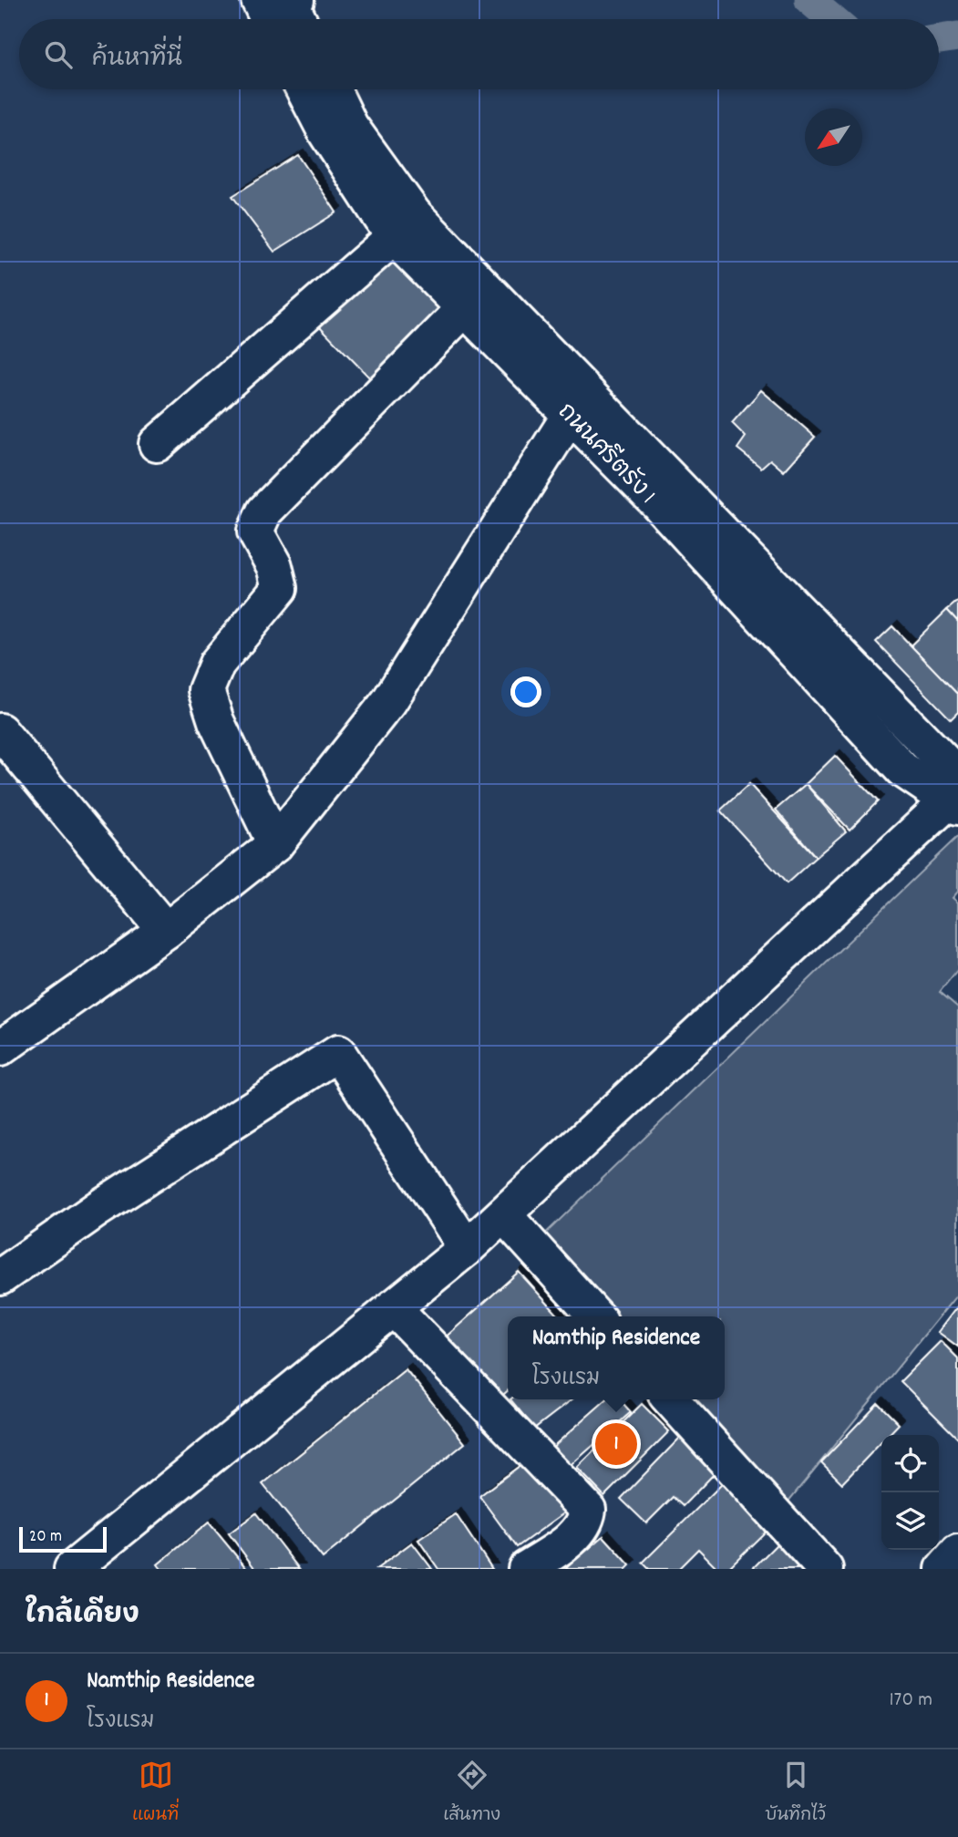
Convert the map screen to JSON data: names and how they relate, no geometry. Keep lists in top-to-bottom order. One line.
{"streets":{"street":["ถนนศรีตรัง 1"]},"scale_bar":"20 m","north":"bottom left","page":{"search":"ค้นหาที่นี่","popup":["Namthip Residence","โรงแรม"],"pins":"1","scale":"20 m","heading":"ใกล้เคียง","list":[{"mark":"1","name":"Namthip Residence","note":"โรงแรม","value":"170 m"}],"nav":["แผนที่","เส้นทาง","บันทึกไว้"]}}
